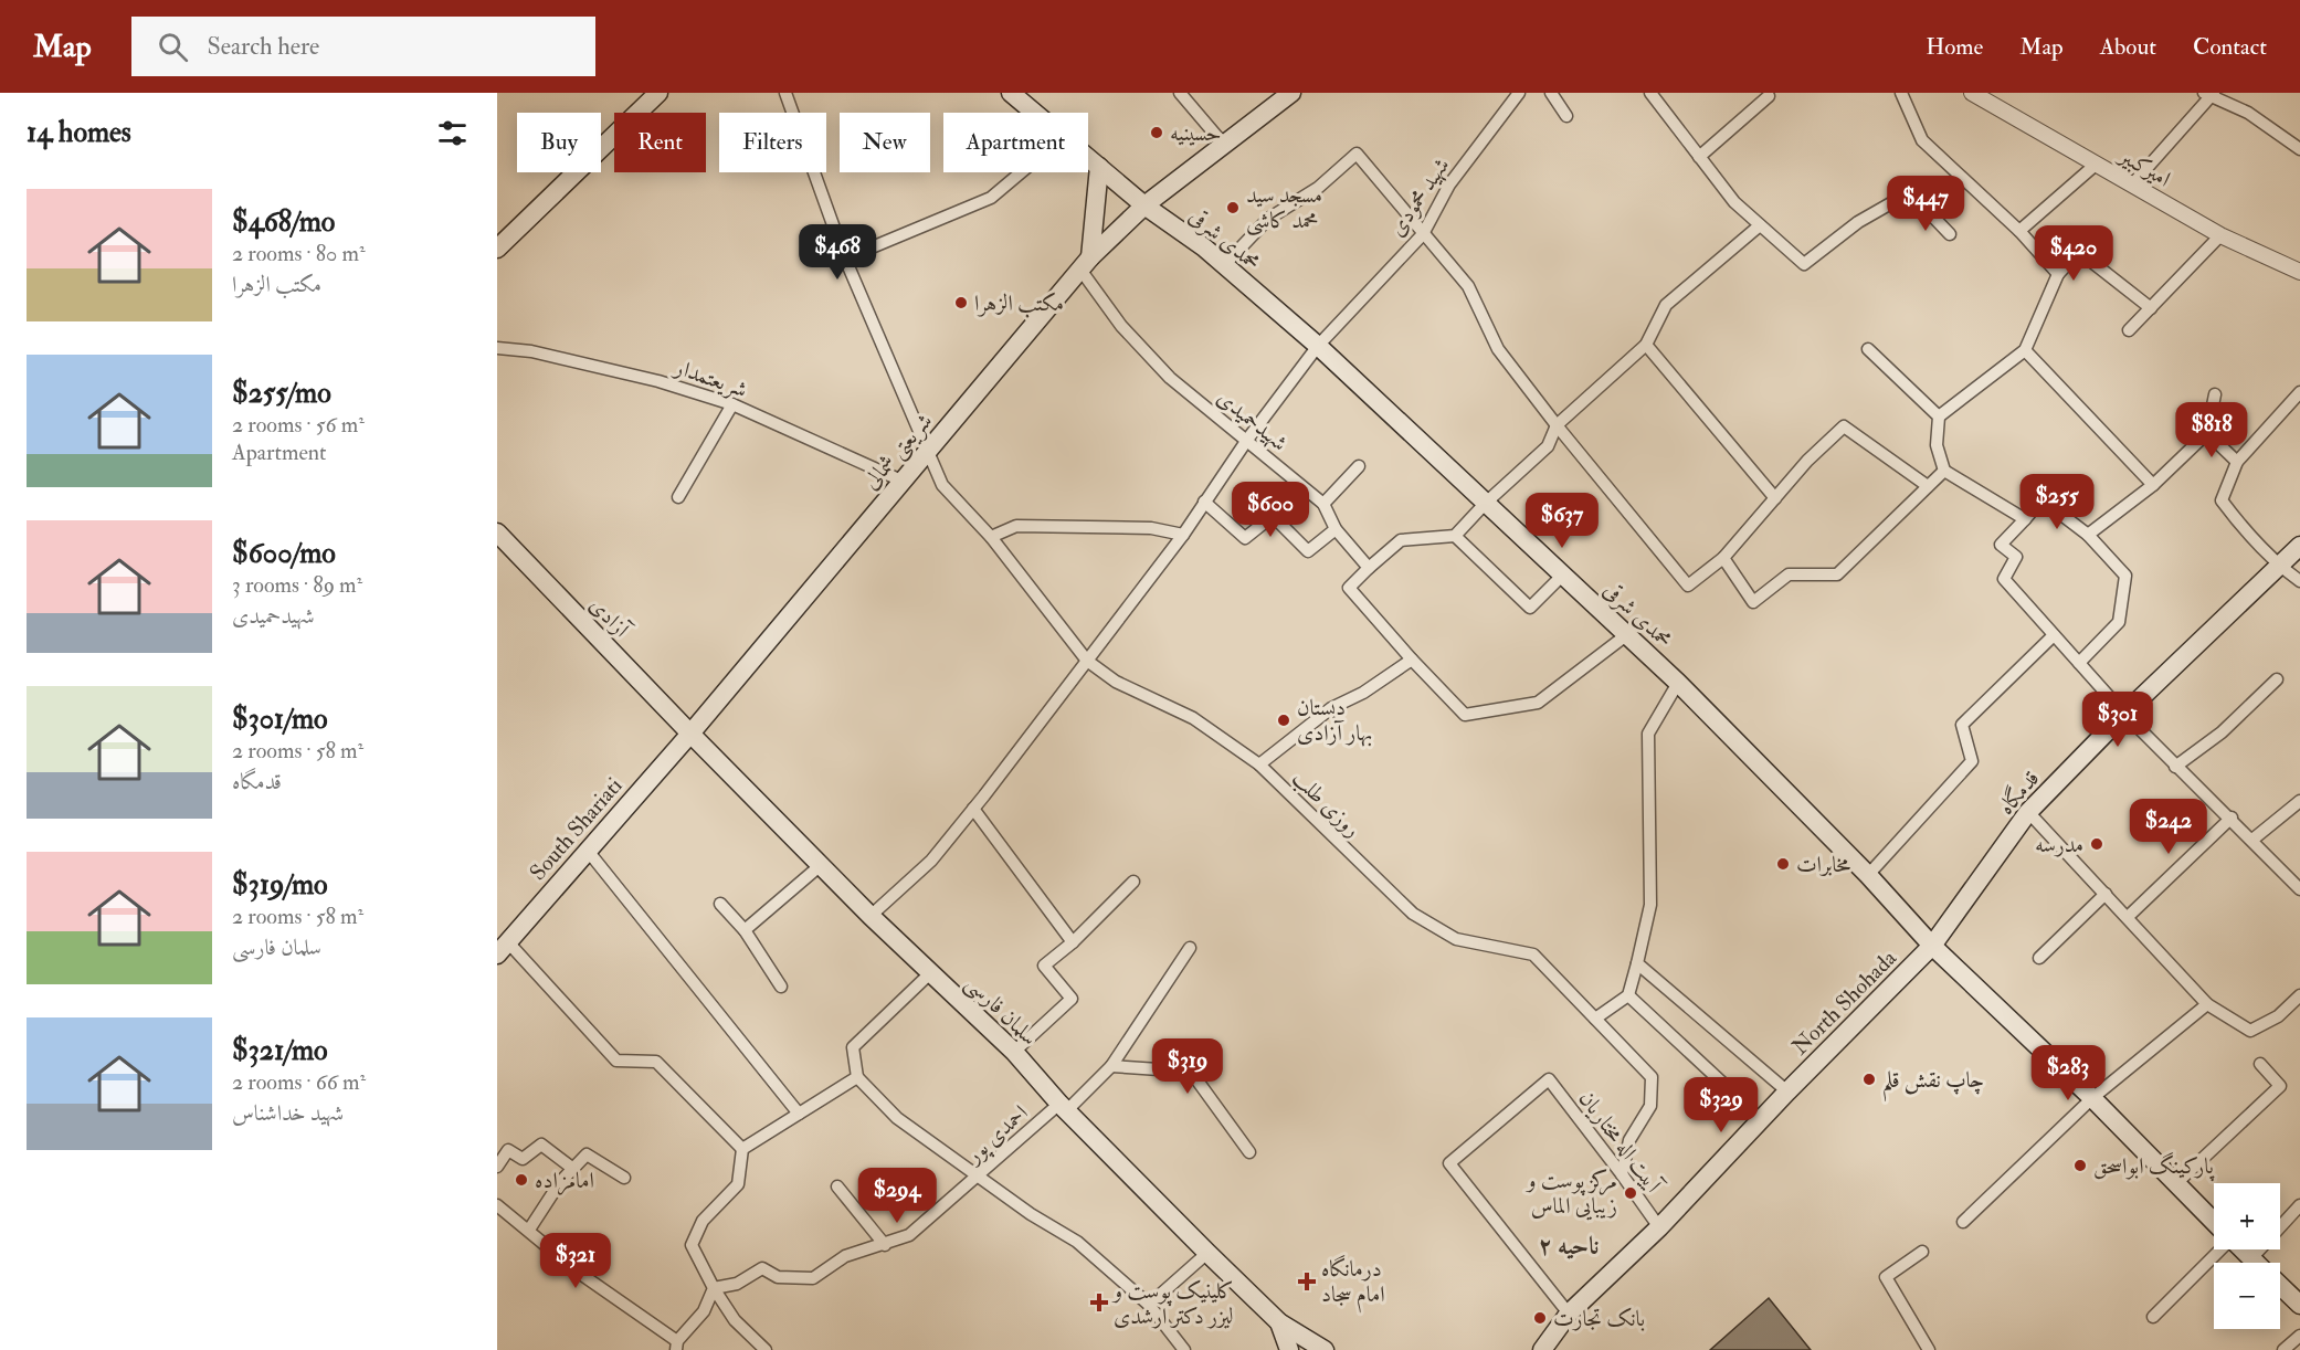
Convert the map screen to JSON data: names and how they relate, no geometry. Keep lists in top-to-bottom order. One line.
{"streets":{"main road":["محمدی شرقی","شریعتی شمالی","آزادی","قدمگاه","South Shariati","North Shohada","سلمان فارسی"],"street":["امیرکبیر","شهید محمودی","شریعتمدار","شهیدحمیدی","روزی طلب","احمدی پور","آییت اله مختاریان"]},"crossings":[["شهید محمودی","محمدی شرقی"],["شهید محمودی","شهیدحمیدی"],["شهید محمودی","روزی طلب"],["شهید محمودی","سلمان فارسی"],["محمدی شرقی","شریعتی شمالی"],["محمدی شرقی","قدمگاه"],["محمدی شرقی","North Shohada"],["شریعتمدار","شریعتی شمالی"],["شهیدحمیدی","شریعتی شمالی"],["شریعتی شمالی","آزادی"],["شریعتی شمالی","روزی طلب"],["شریعتی شمالی","South Shariati"],["شریعتی شمالی","سلمان فارسی"],["آزادی","South Shariati"],["آزادی","سلمان فارسی"],["قدمگاه","North Shohada"],["روزی طلب","آییت اله مختاریان"],["South Shariati","سلمان فارسی"],["North Shohada","آییت اله مختاریان"],["سلمان فارسی","احمدی پور"]],"districts":["ناحیه ۲"],"places":{"other":["حسینیه","مسجد سید محمد کاشی","مکتب الزهرا","دبستان بهار آزادی","مدرسه","مخابرات","چاپ نقش قلم","پارکینگ ابواسحق","امامزاده","مرکز پوست و زیبایی الماس","بانک تجارت"],"health":["درمانگاه امام سجاد","کلینیک پوست و لیزر دکتر ارشدی"]},"page":{"header":"Map","search":"Search here","nav":["Home","Map","About","Contact"],"heading":"14 homes","chip":["Buy","Rent","Filters","New","Apartment"],"list":[{"name":"$468/mo","note":"2 rooms · 80 m² · مکتب الزهرا"},{"name":"$255/mo","note":"2 rooms · 56 m² · Apartment"},{"name":"$600/mo","note":"3 rooms · 89 m² · شهیدحمیدی"},{"name":"$301/mo","note":"2 rooms · 58 m² · قدمگاه"},{"name":"$319/mo","note":"2 rooms · 58 m² · سلمان فارسی"},{"name":"$321/mo","note":"2 rooms · 66 m² · شهید خداشناس"}],"price":["$447","$468","$420","$818","$255","$600","$637","$301","$242","$319","$283","$329","$294","$321"],"map_buttons":["+","−"]}}
